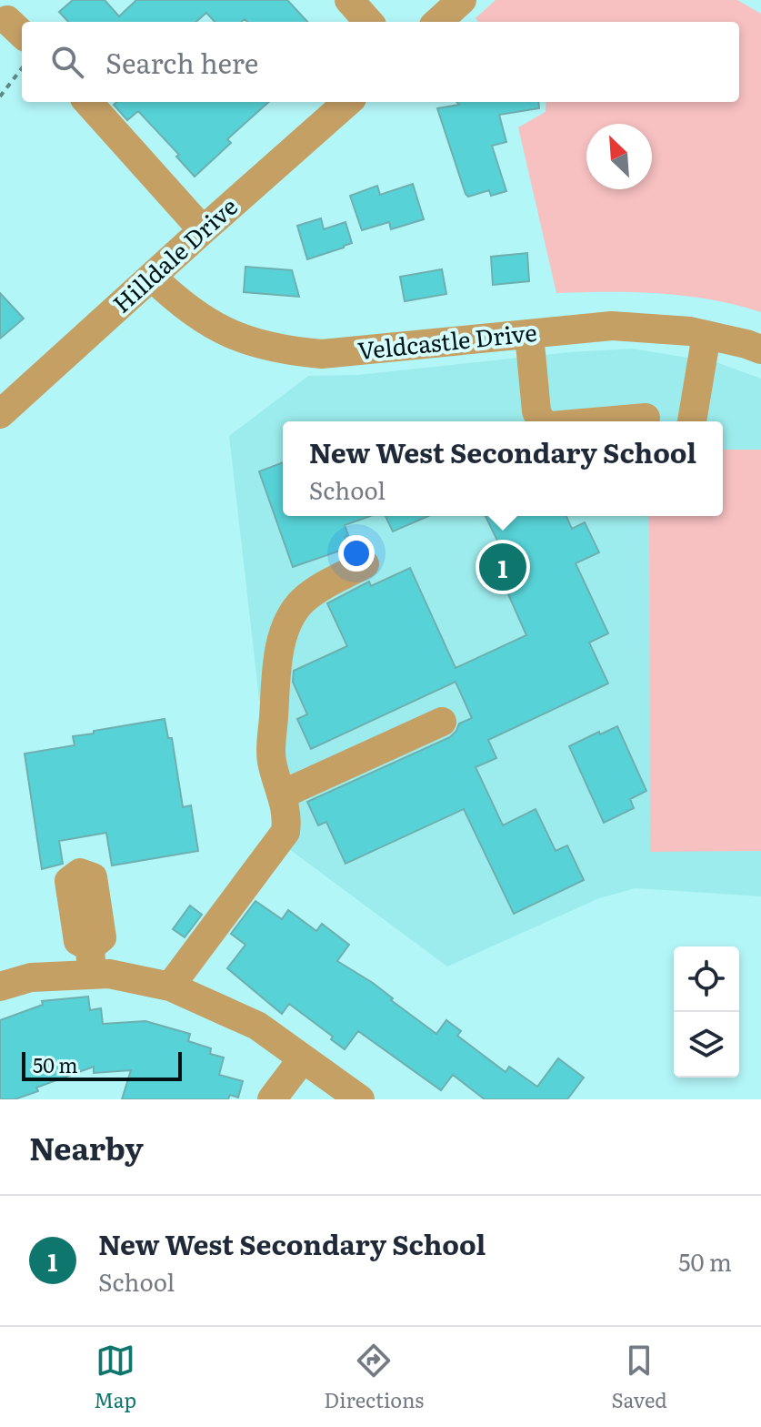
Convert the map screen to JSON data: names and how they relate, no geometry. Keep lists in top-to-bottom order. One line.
{"streets":{"street":["Hilldale Drive","Veldcastle Drive"]},"crossings":[["Hilldale Drive","Veldcastle Drive"]],"scale_bar":"50 m","north":"top left","page":{"search":"Search here","popup":["New West Secondary School","School"],"pins":"1","scale":"50 m","heading":"Nearby","list":[{"mark":"1","name":"New West Secondary School","note":"School","value":"50 m"}],"nav":["Map","Directions","Saved"]}}
